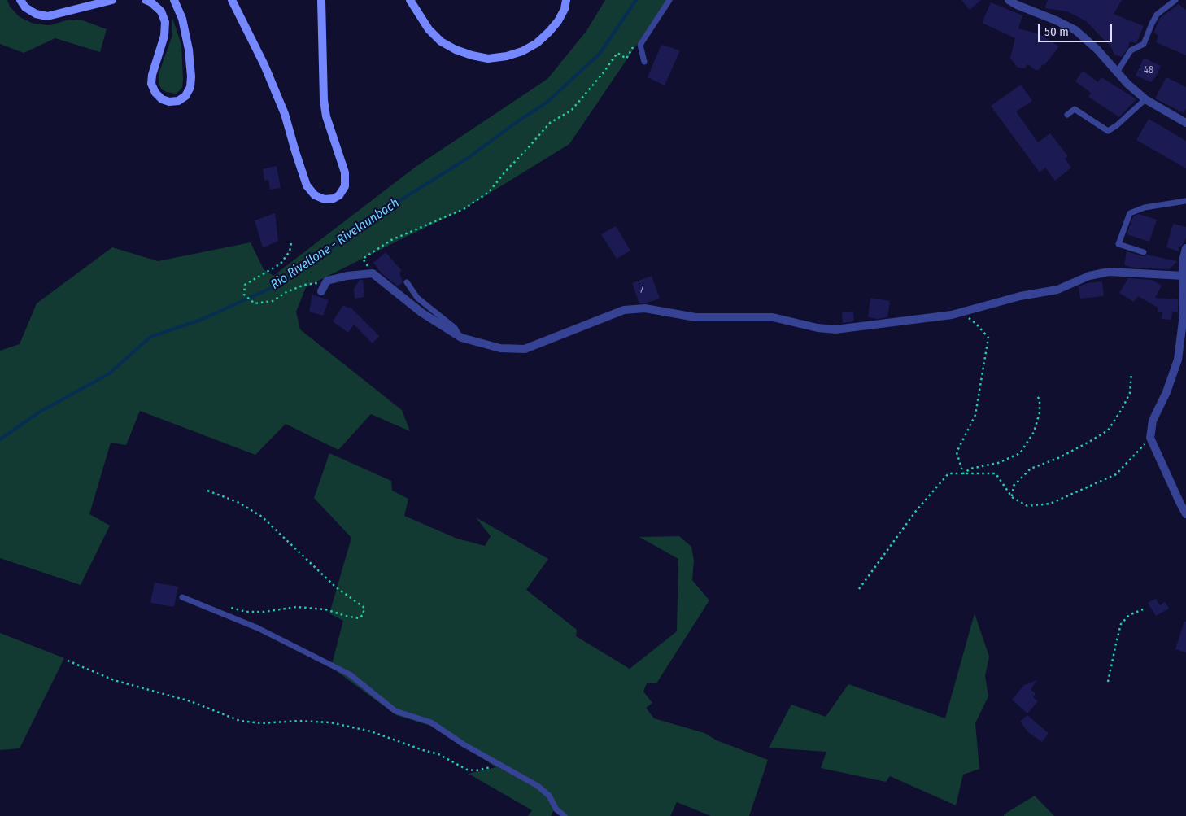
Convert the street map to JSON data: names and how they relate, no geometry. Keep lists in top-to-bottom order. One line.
{"water":["Rio Rivellone - Rivelaunbach"],"house_numbers":["48","7"],"scale_bar":"50 m"}
